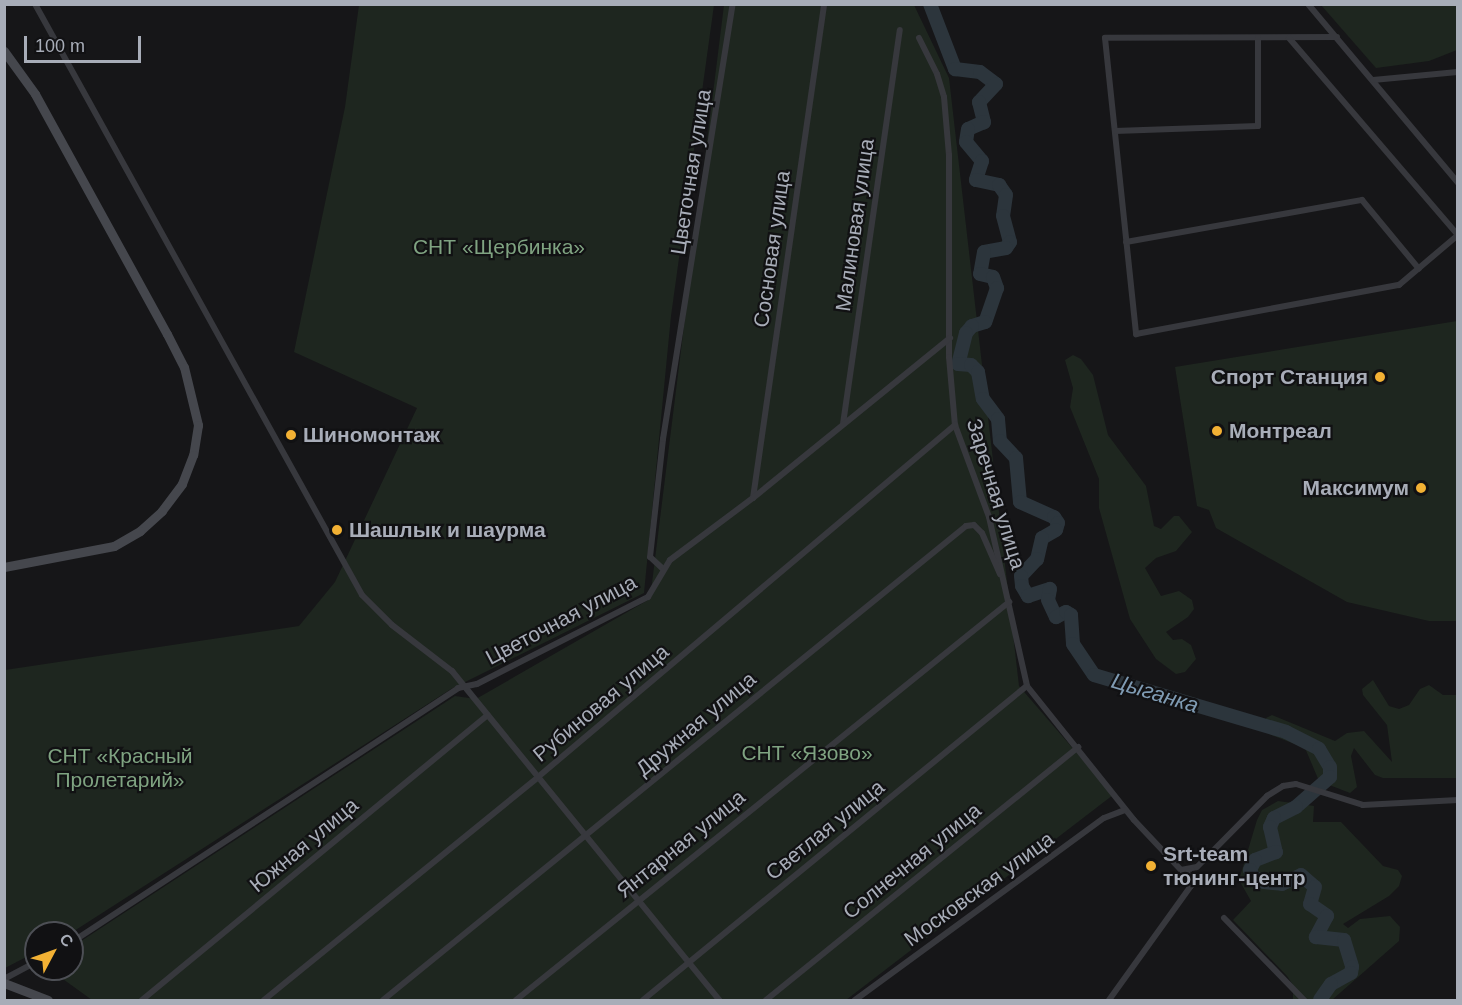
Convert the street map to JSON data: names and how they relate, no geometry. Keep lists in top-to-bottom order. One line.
{"streets":{"street":["Цветочная улица","Малиновая улица","Сосновая улица","Заречная улица","Рубиновая улица","Дружная улица","Светлая улица","Янтарная улица","Южная улица","Солнечная улица","Московская улица"]},"crossings":[["Заречная улица","Рубиновая улица"],["Заречная улица","Дружная улица"],["Заречная улица","Светлая улица"],["Заречная улица","Янтарная улица"],["Заречная улица","Солнечная улица"],["Заречная улица","Московская улица"]],"water":["Цыганка"],"parks":["СНТ «Щербинка»","СНТ «Язово»","СНТ «Красный Пролетарий»"],"places":["Спорт Станция","Монтреал","Шиномонтаж","Максимум","Шашлык и шаурма","Srt-team тюнинг-центр"],"scale_bar":"100 m","north":"top right"}
